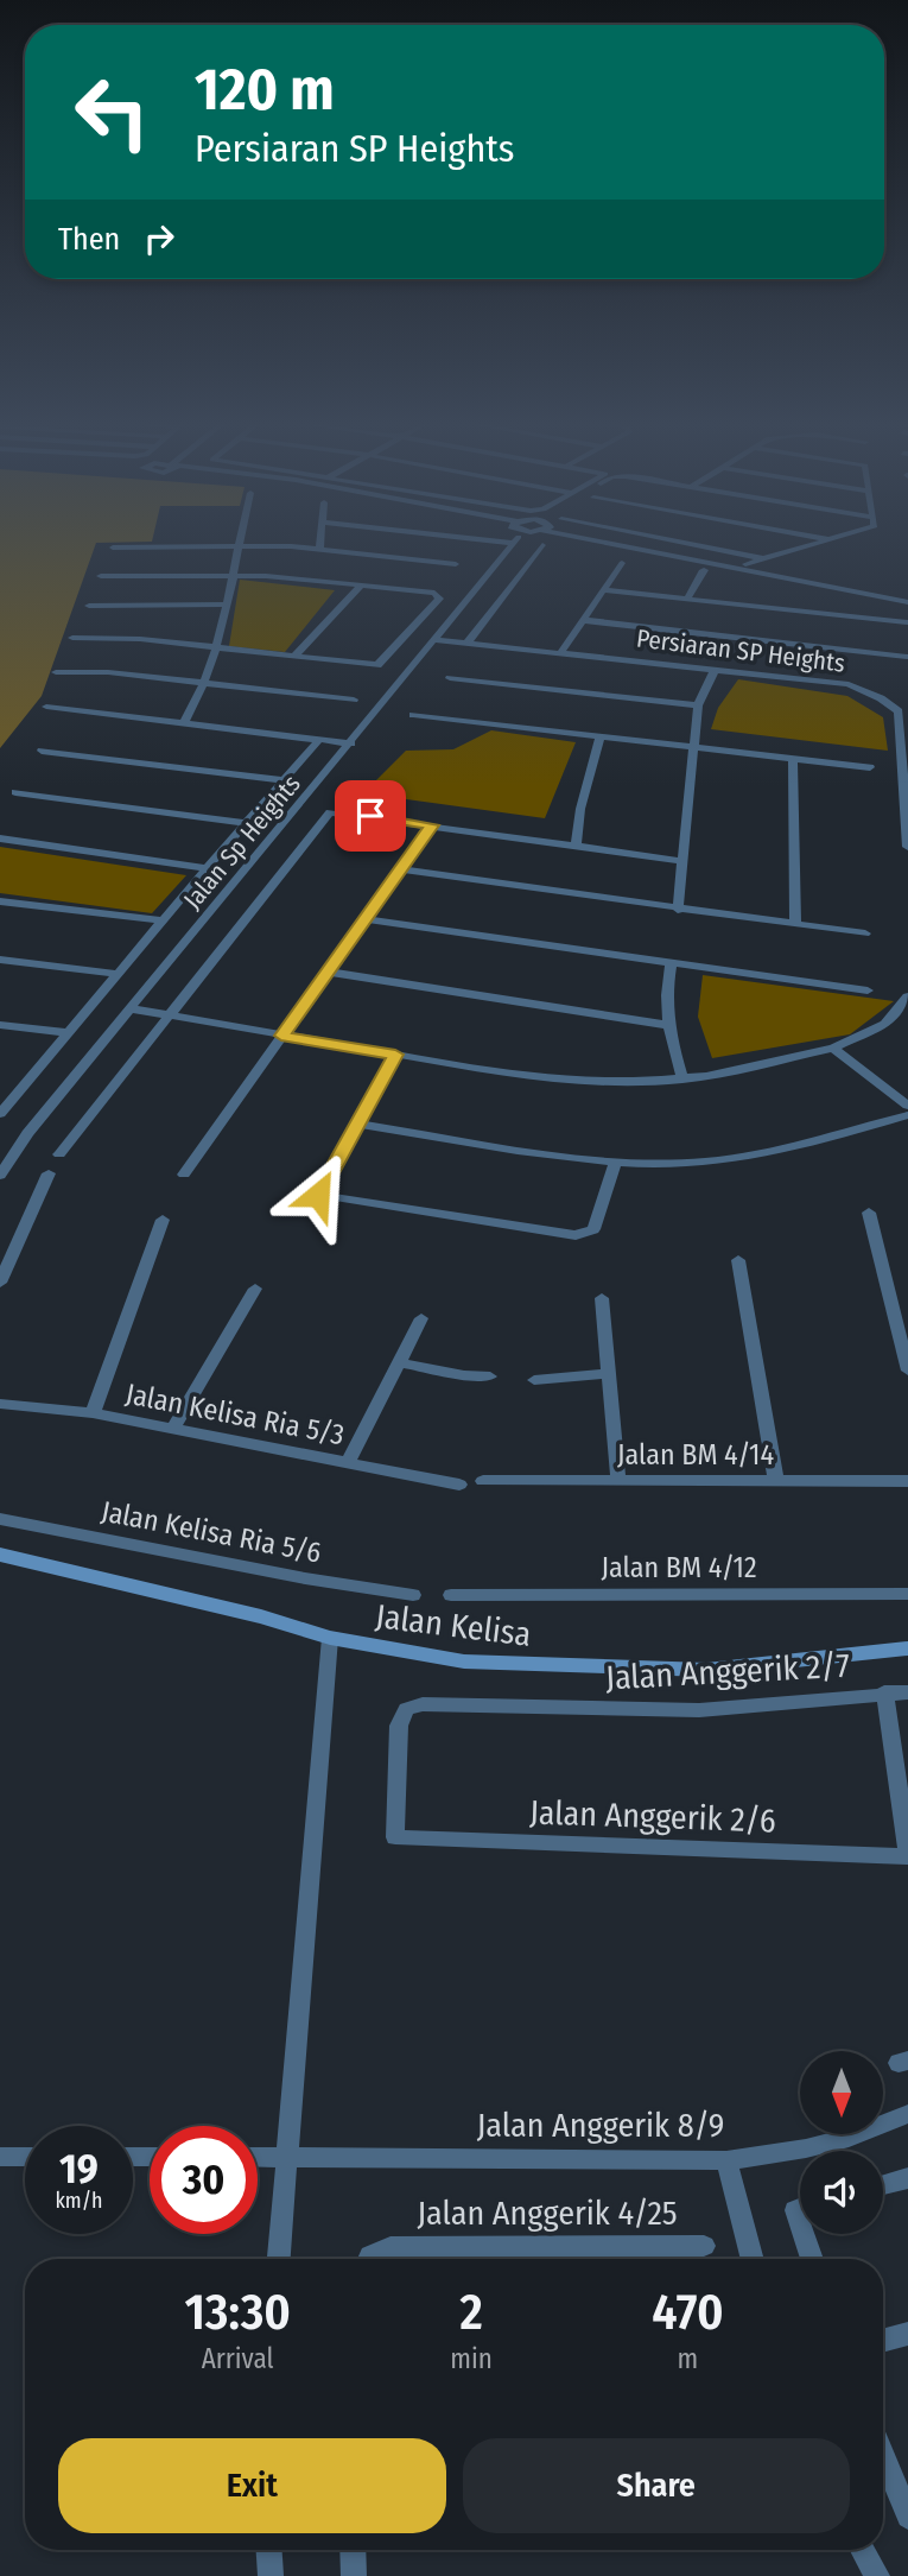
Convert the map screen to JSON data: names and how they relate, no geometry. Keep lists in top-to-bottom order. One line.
{"streets":{"main road":["Jalan Kelisa"],"street":["Persiaran SP Heights","Jalan Sp Heights","Jalan Kelisa Ria 5/3","Jalan BM 4/14","Jalan Kelisa Ria 5/6","Jalan BM 4/12","Jalan Anggerik 2/7","Jalan Anggerik 2/6","Jalan Anggerik 8/9","Jalan Anggerik 4/25"]},"crossings":[["Persiaran SP Heights","Jalan Sp Heights"],["Jalan Anggerik 2/7","Jalan Anggerik 2/6"]],"north":"bottom","page":{"turn":["120 m","Persiaran SP Heights"],"then":"Then","speed":"19 km/h","limit":"30","eta":["13:30","Arrival","2","min","470","m"],"buttons":["Exit","Share"]}}
